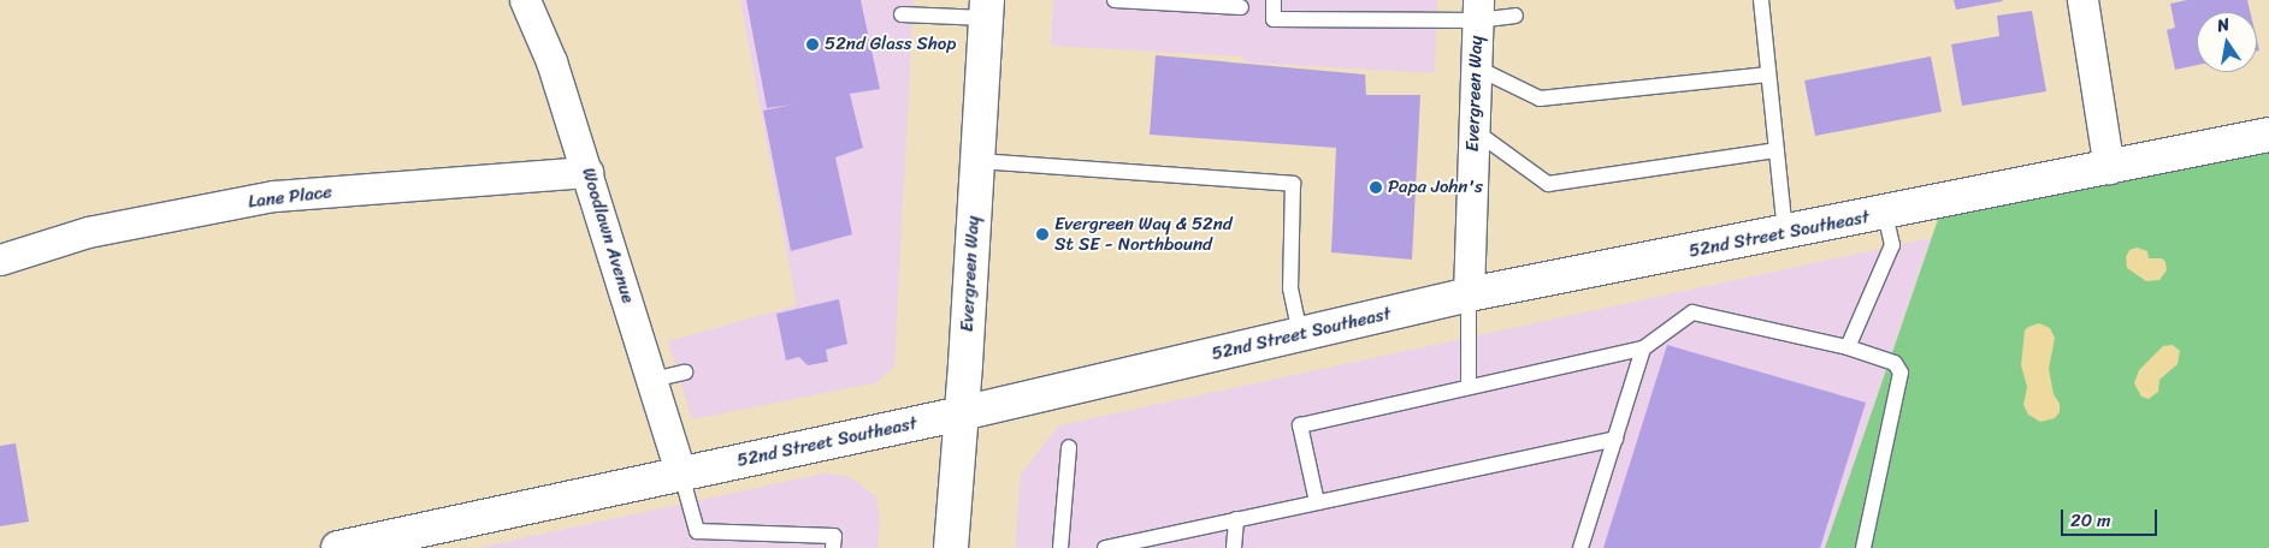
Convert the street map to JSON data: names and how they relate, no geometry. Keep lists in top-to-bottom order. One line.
{"streets":{"street":["Evergreen Way","Lane Place","52nd Street Southeast","Woodlawn Avenue"]},"crossings":[["Evergreen Way","52nd Street Southeast"],["Lane Place","Woodlawn Avenue"],["52nd Street Southeast","Woodlawn Avenue"]],"places":["52nd Glass Shop","Papa John's","Evergreen Way & 52nd St SE - Northbound"],"scale_bar":"20 m","north":"top"}
